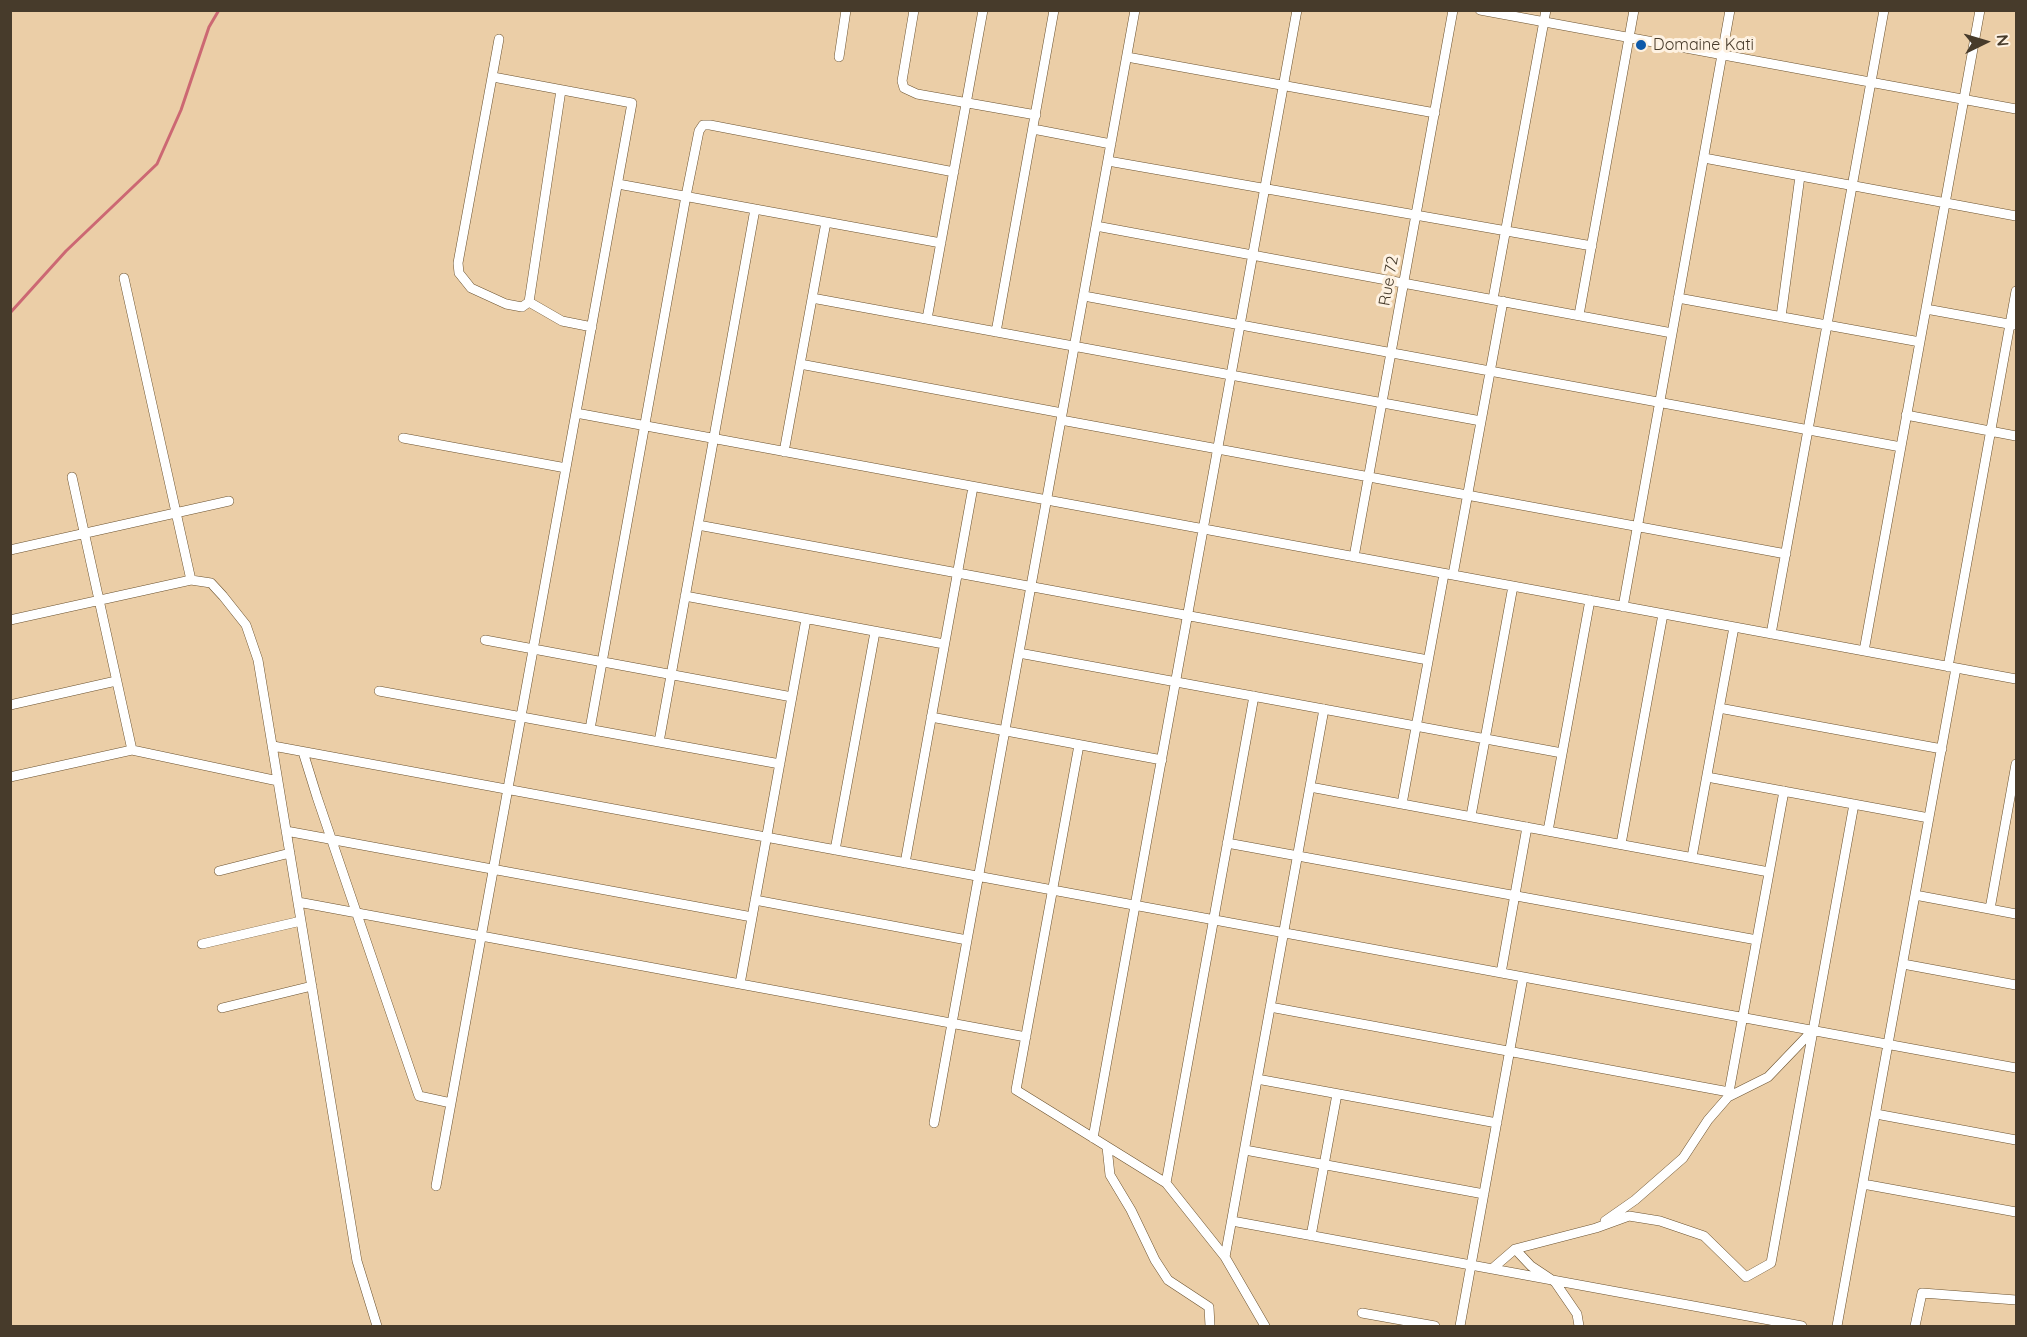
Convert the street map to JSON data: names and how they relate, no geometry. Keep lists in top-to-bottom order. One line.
{"streets":{"street":["Rue 72"]},"places":["Domaine Kati"],"north":"right"}
